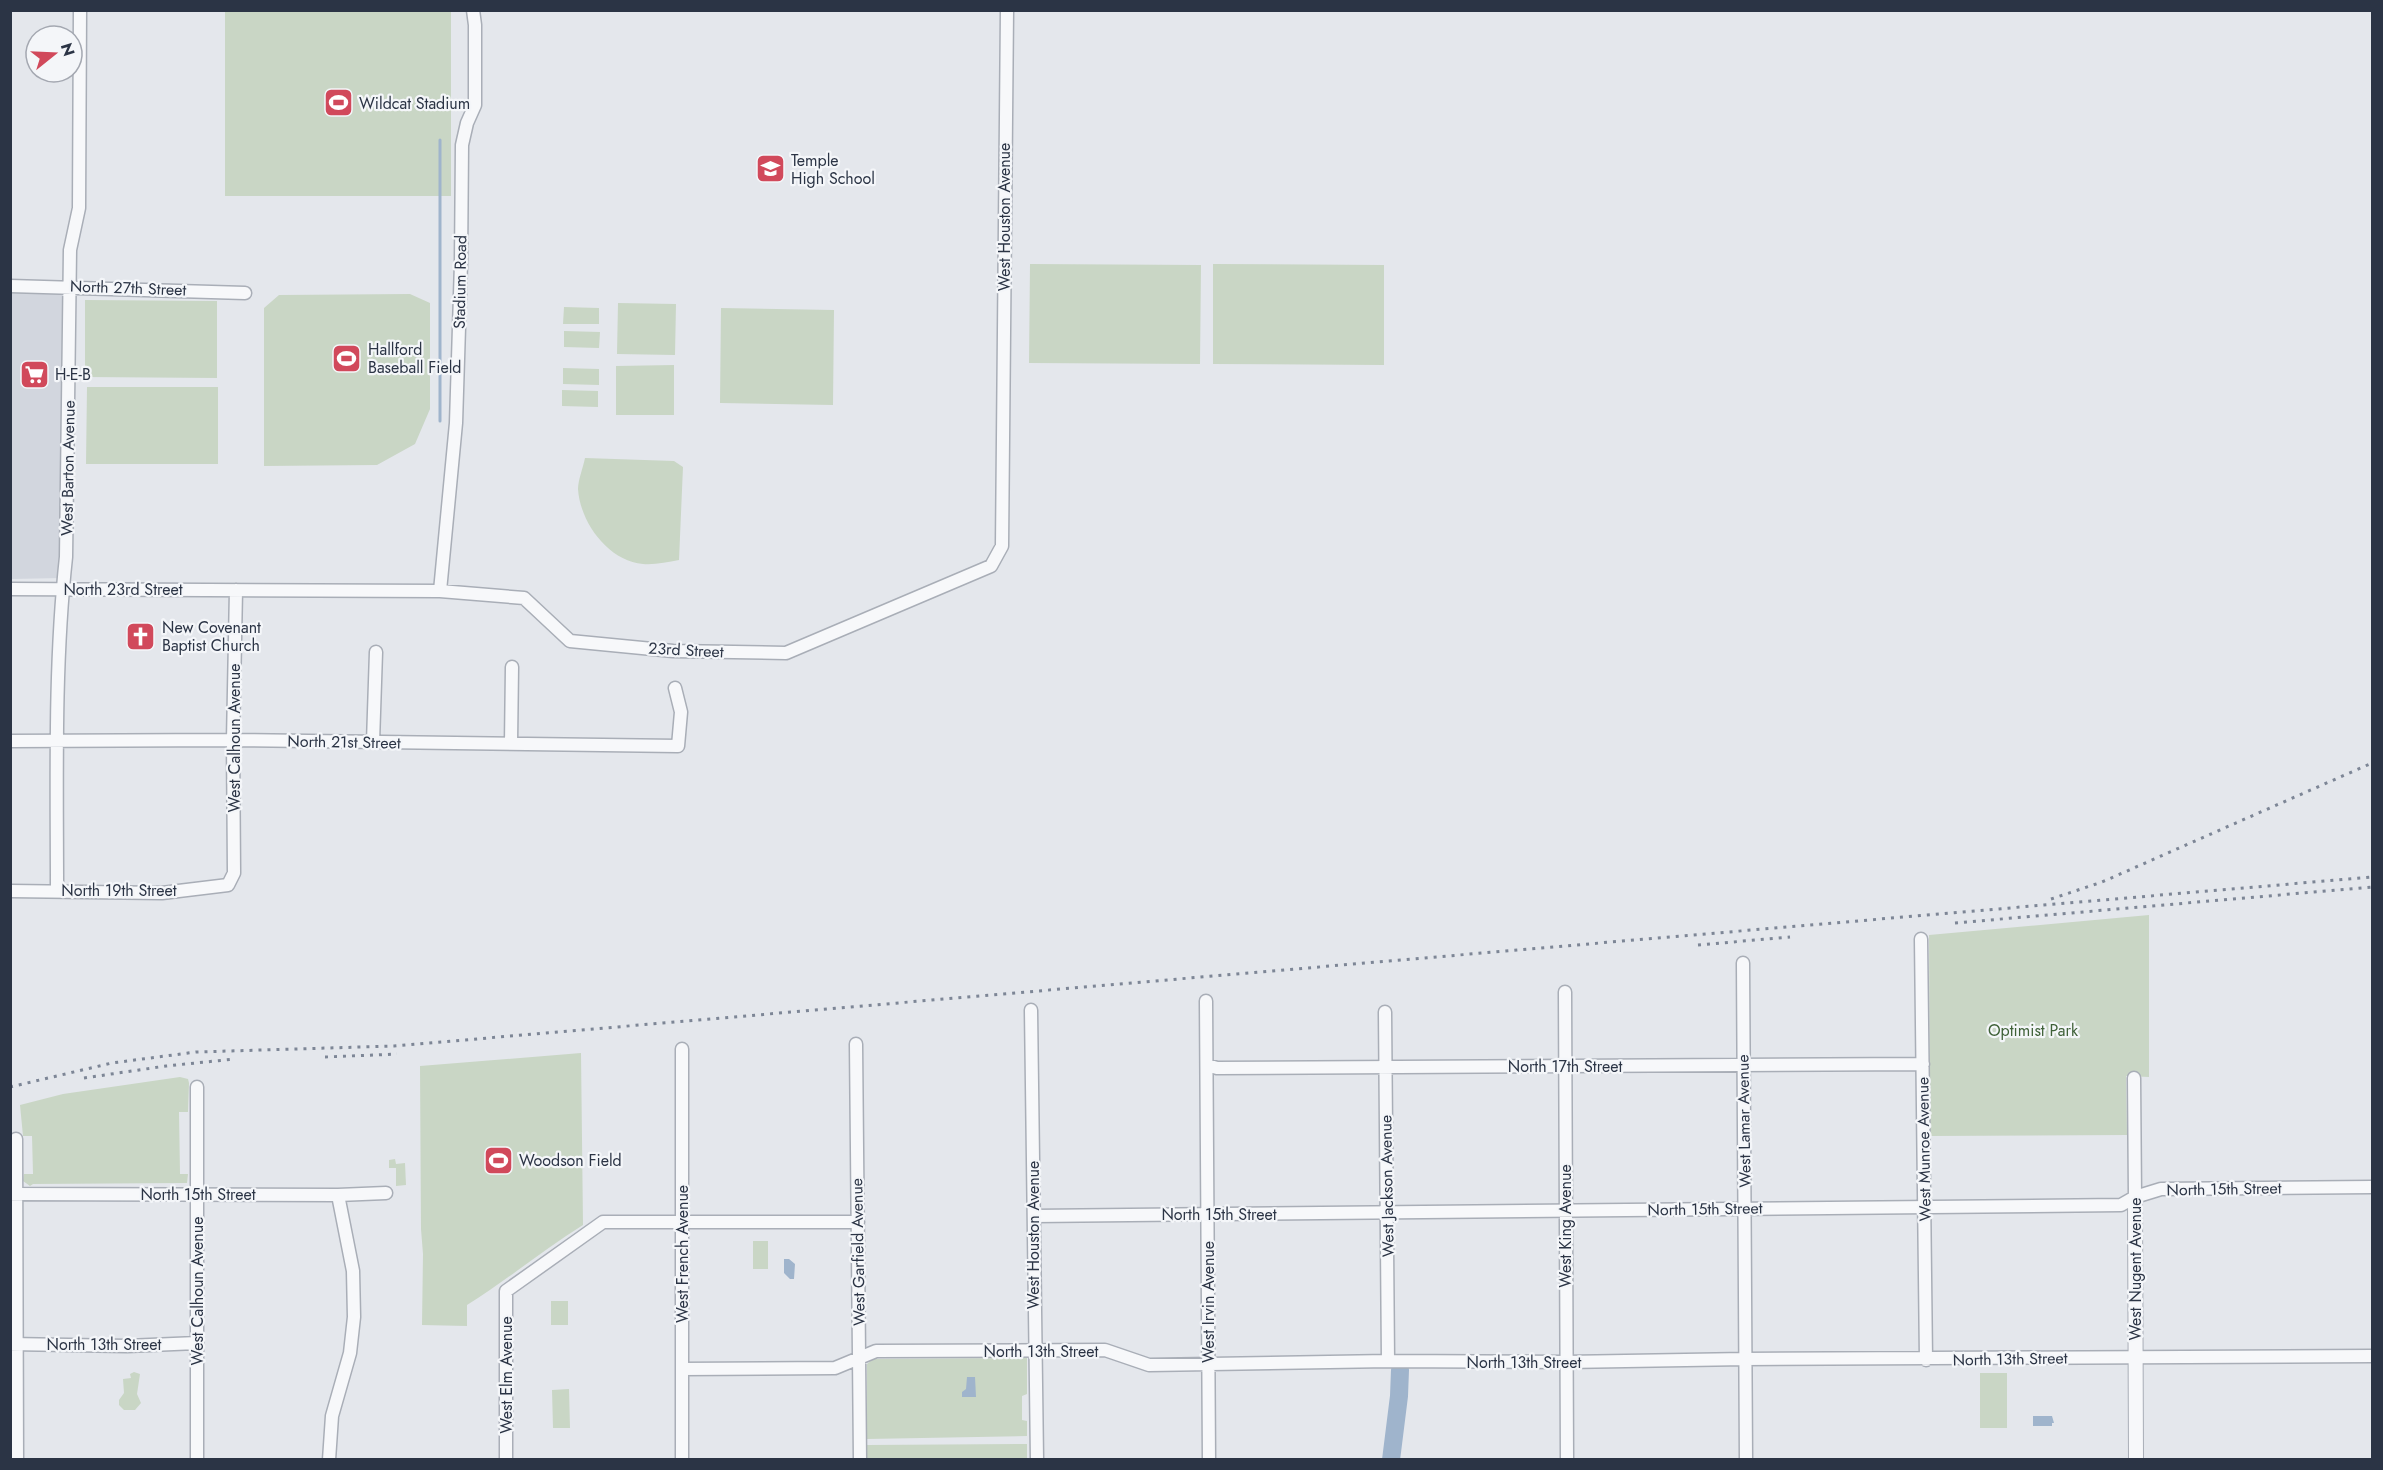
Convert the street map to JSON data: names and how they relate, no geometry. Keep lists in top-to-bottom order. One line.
{"streets":{"street":["West Houston Avenue","Stadium Road","North 27th Street","West Barton Avenue","North 23rd Street","23rd Street","West Calhoun Avenue","North 21st Street","North 19th Street","North 17th Street","West Lamar Avenue","West Munroe Avenue","West Jackson Avenue","North 15th Street","West King Avenue","West Garfield Avenue","West French Avenue","West Nugent Avenue","West Irvin Avenue","North 13th Street","West Elm Avenue"]},"crossings":[["West Houston Avenue","23rd Street"],["West Houston Avenue","North 15th Street"],["West Houston Avenue","North 13th Street"],["Stadium Road","23rd Street"],["North 27th Street","West Barton Avenue"],["West Barton Avenue","North 23rd Street"],["West Barton Avenue","North 21st Street"],["West Barton Avenue","North 19th Street"],["North 23rd Street","23rd Street"],["North 23rd Street","West Calhoun Avenue"],["23rd Street","West Calhoun Avenue"],["West Calhoun Avenue","North 21st Street"],["West Calhoun Avenue","North 19th Street"],["West Calhoun Avenue","North 15th Street"],["West Calhoun Avenue","North 13th Street"],["North 17th Street","West Lamar Avenue"],["North 17th Street","West Munroe Avenue"],["North 17th Street","West Jackson Avenue"],["North 17th Street","West King Avenue"],["North 17th Street","West Irvin Avenue"],["West Lamar Avenue","North 15th Street"],["West Lamar Avenue","North 13th Street"],["West Munroe Avenue","North 15th Street"],["West Munroe Avenue","North 13th Street"],["West Jackson Avenue","North 15th Street"],["West Jackson Avenue","North 13th Street"],["North 15th Street","West King Avenue"],["North 15th Street","West Nugent Avenue"],["North 15th Street","West Irvin Avenue"],["West King Avenue","North 13th Street"],["West Garfield Avenue","North 13th Street"],["West French Avenue","North 13th Street"],["West French Avenue","West Elm Avenue"],["West Nugent Avenue","North 13th Street"],["West Irvin Avenue","North 13th Street"]],"parks":["Optimist Park"],"places":{"sports":["Wildcat Stadium","Hallford Baseball Field","Woodson Field"],"school or university":["Temple High School"],"supermarket":["H-E-B"],"church":["New Covenant Baptist Church"]},"north":"right"}
